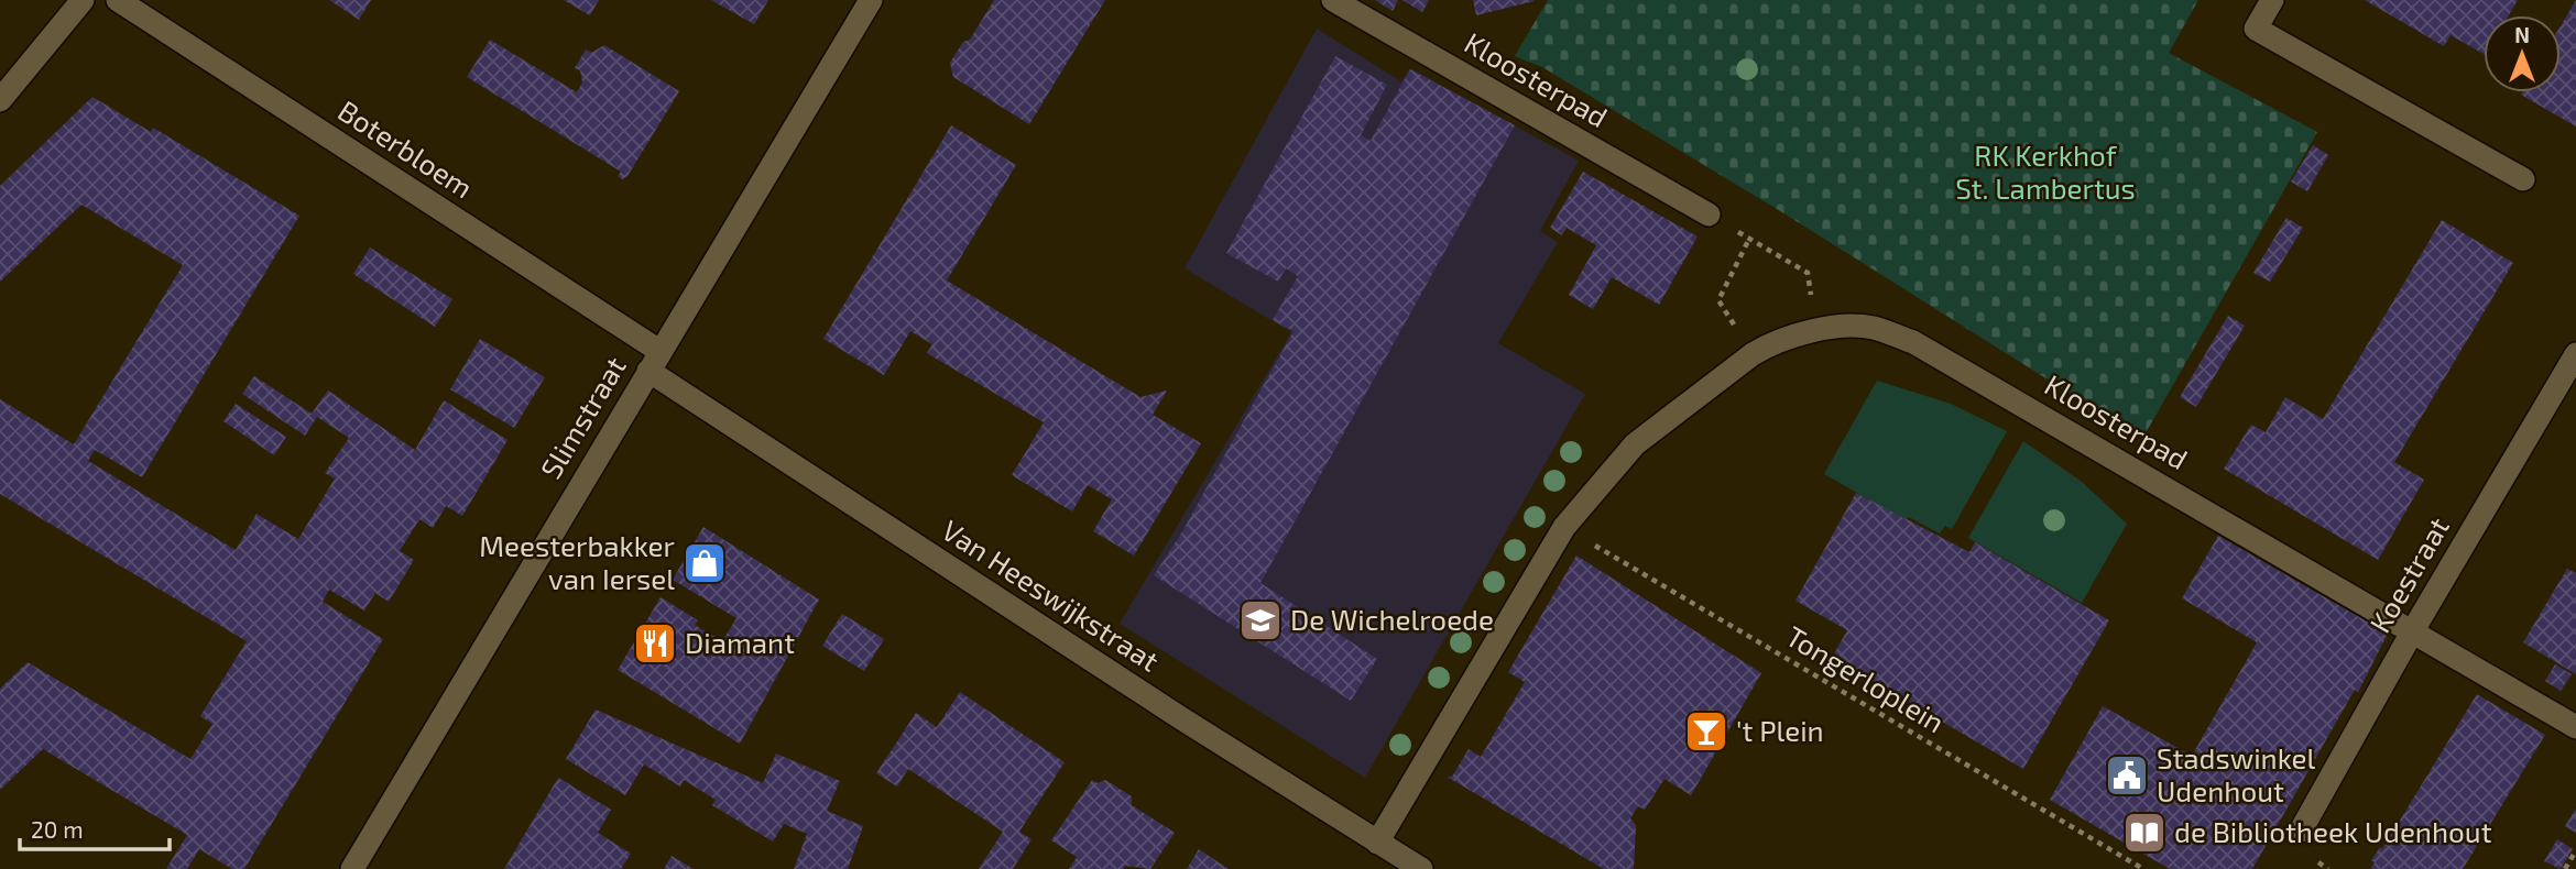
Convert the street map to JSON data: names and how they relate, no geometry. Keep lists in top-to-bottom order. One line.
{"streets":{"street":["Kloosterpad","Boterbloem","Slimstraat","Koestraat","Van Heeswijkstraat"],"path":["Tongerloplein"]},"crossings":[["Kloosterpad","Koestraat"],["Boterbloem","Slimstraat"],["Boterbloem","Van Heeswijkstraat"],["Slimstraat","Van Heeswijkstraat"]],"parks":["RK Kerkhof St. Lambertus"],"places":{"shop":["Meesterbakker van Iersel"],"school or university":["De Wichelroede"],"restaurant":["Diamant"],"bar":["'t Plein"],"public building":["Stadswinkel Udenhout"],"library":["de Bibliotheek Udenhout"]},"scale_bar":"20 m","north":"top"}
